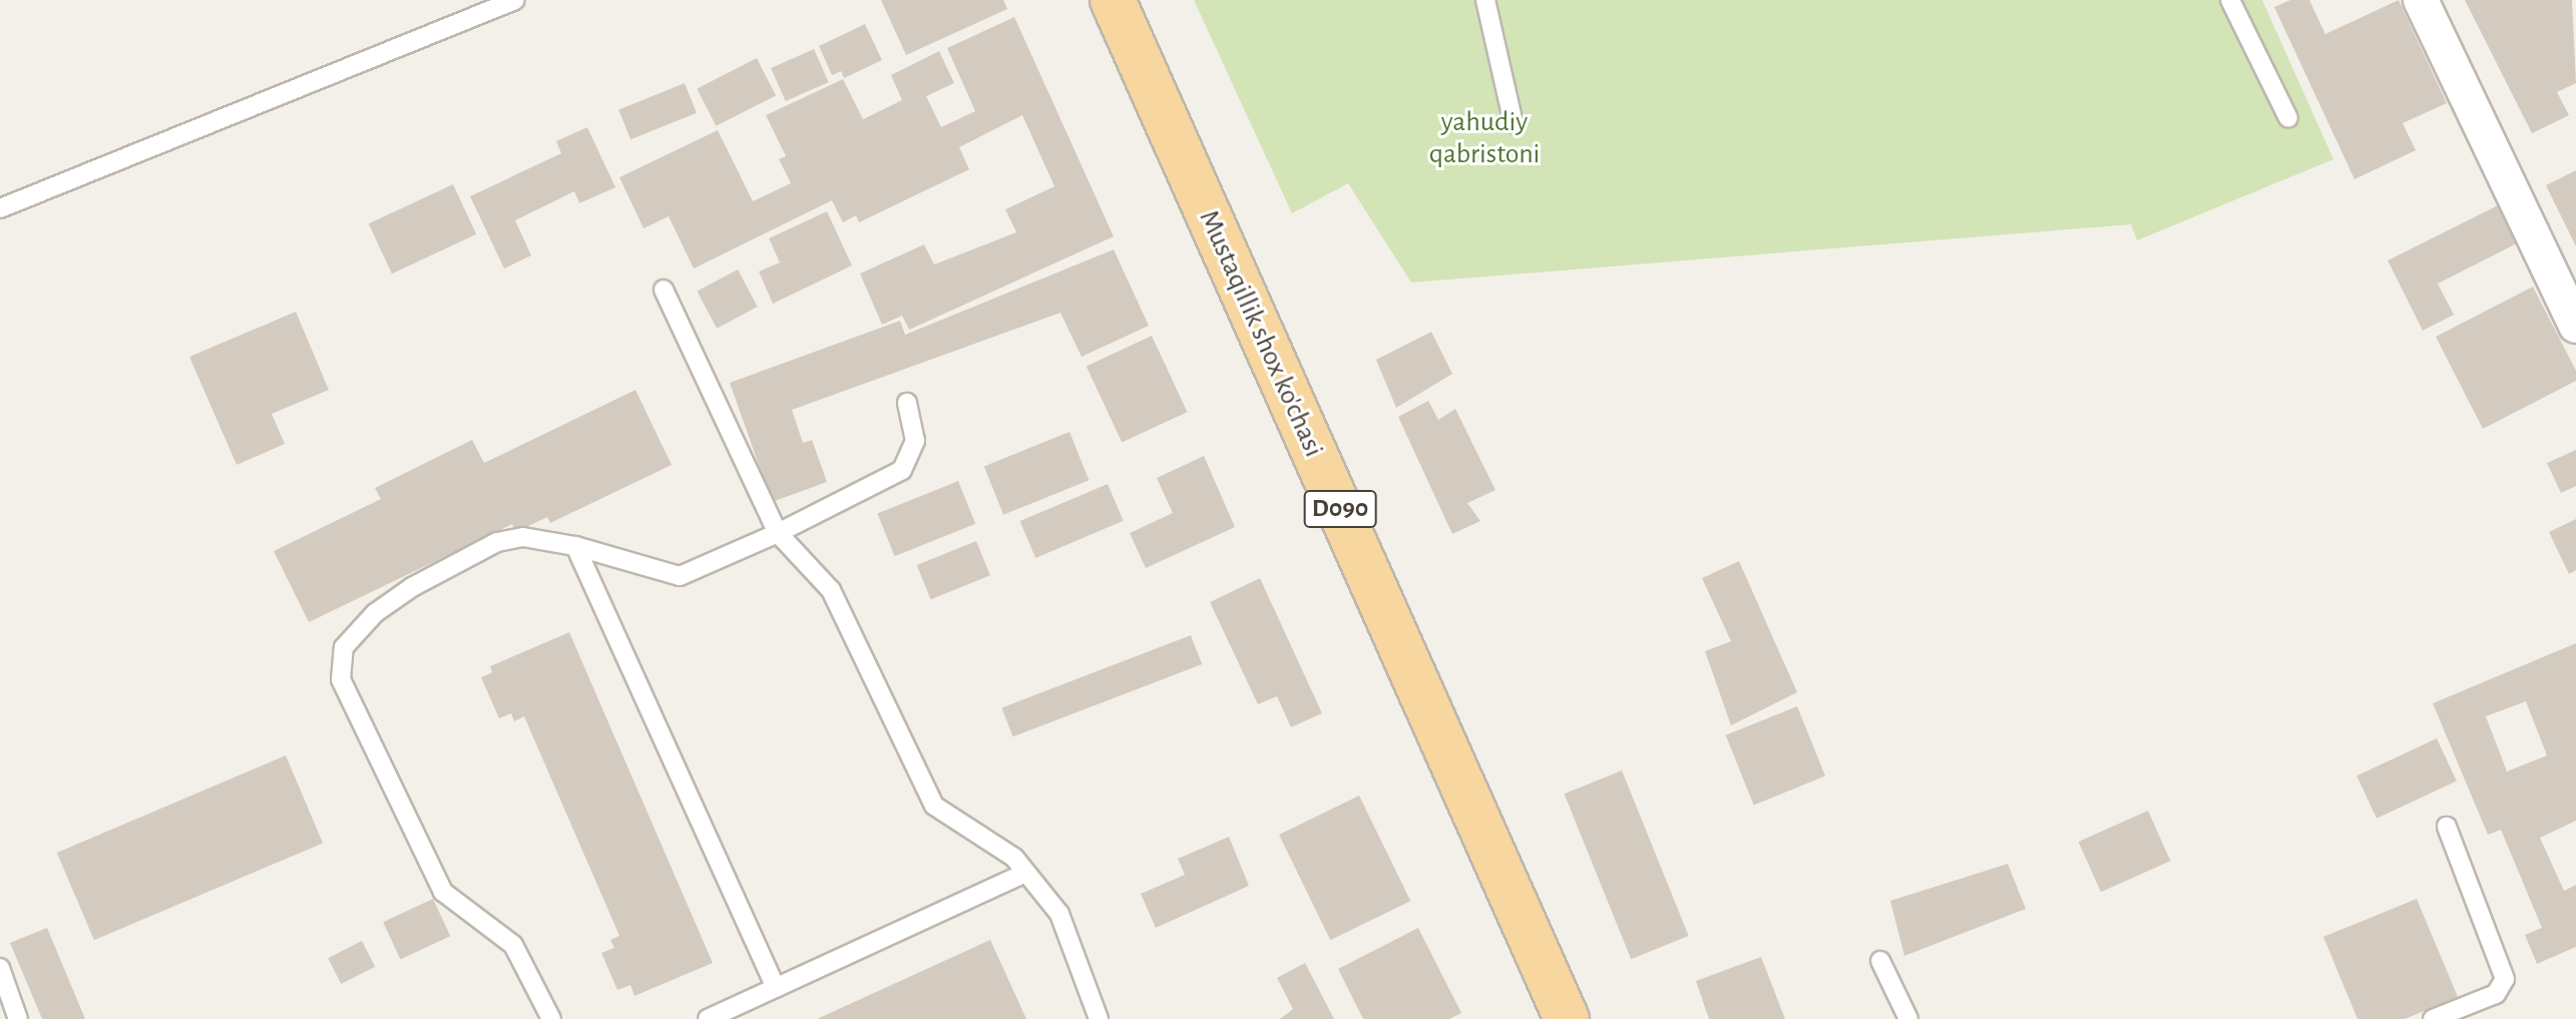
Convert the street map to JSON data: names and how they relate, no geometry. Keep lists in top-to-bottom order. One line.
{"streets":{"main road":["Mustaqillik shox ko'chasi","D090"]},"parks":["yahudiy qabristoni"]}
